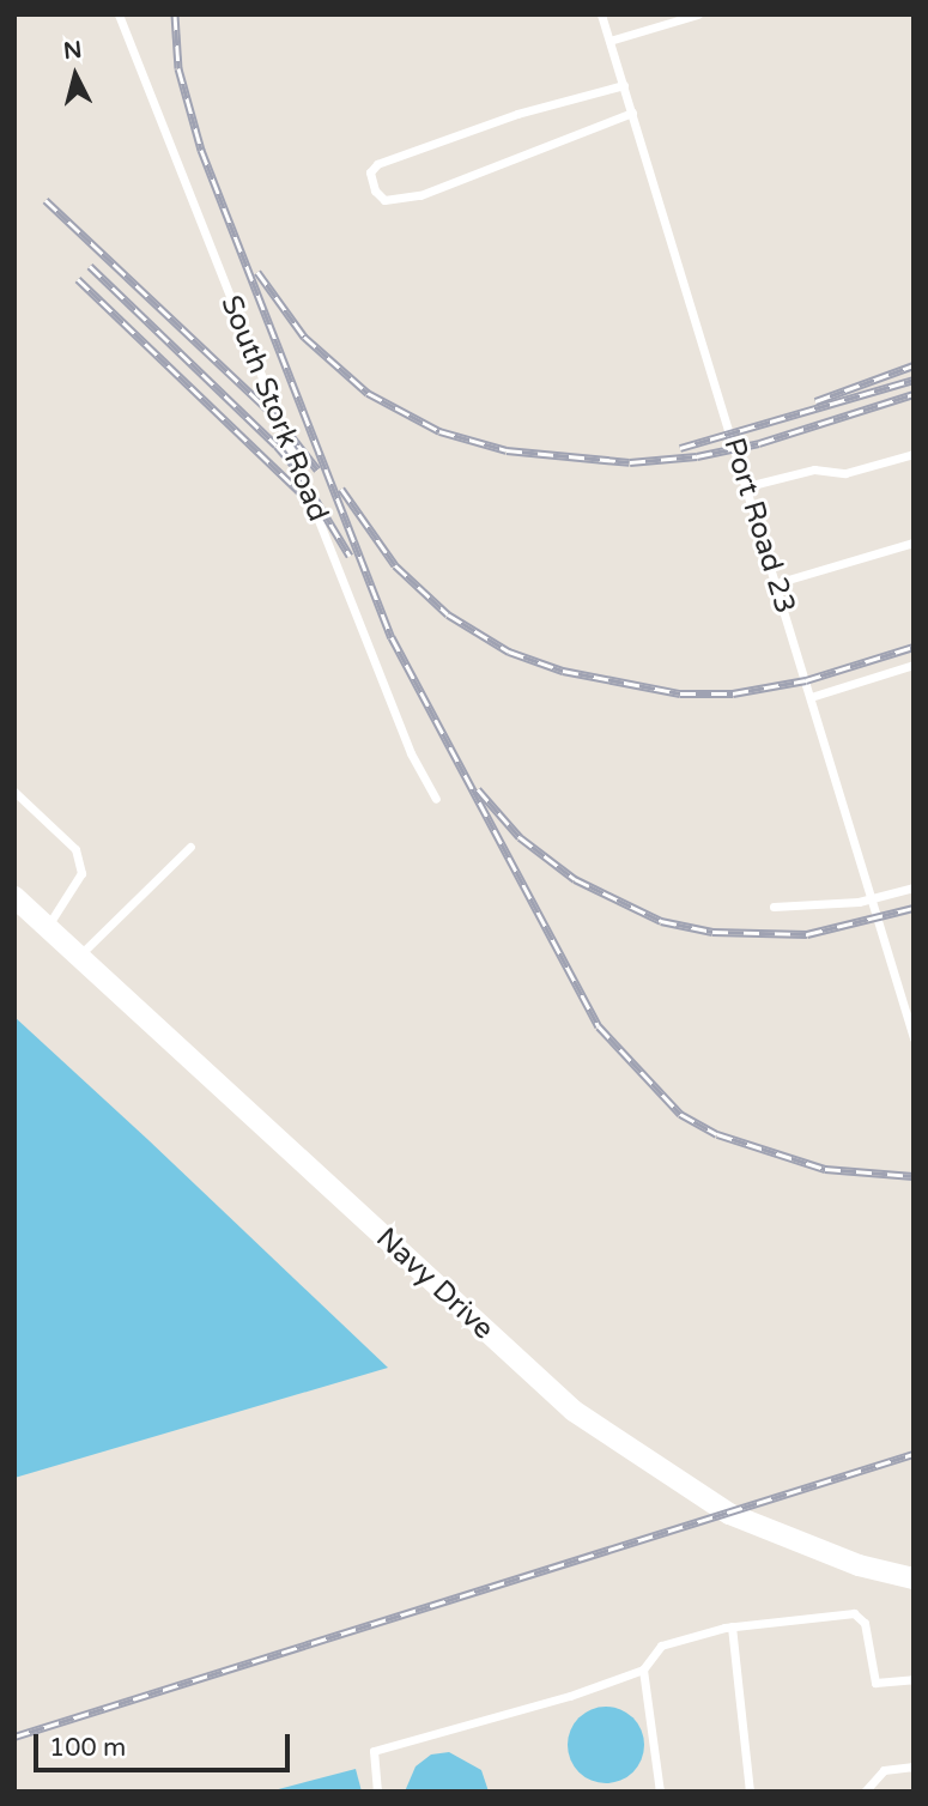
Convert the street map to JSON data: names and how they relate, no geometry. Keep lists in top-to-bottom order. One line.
{"streets":{"street":["Navy Drive"],"lane":["South Stork Road","Port Road 23"]},"scale_bar":"100 m","north":"top"}
